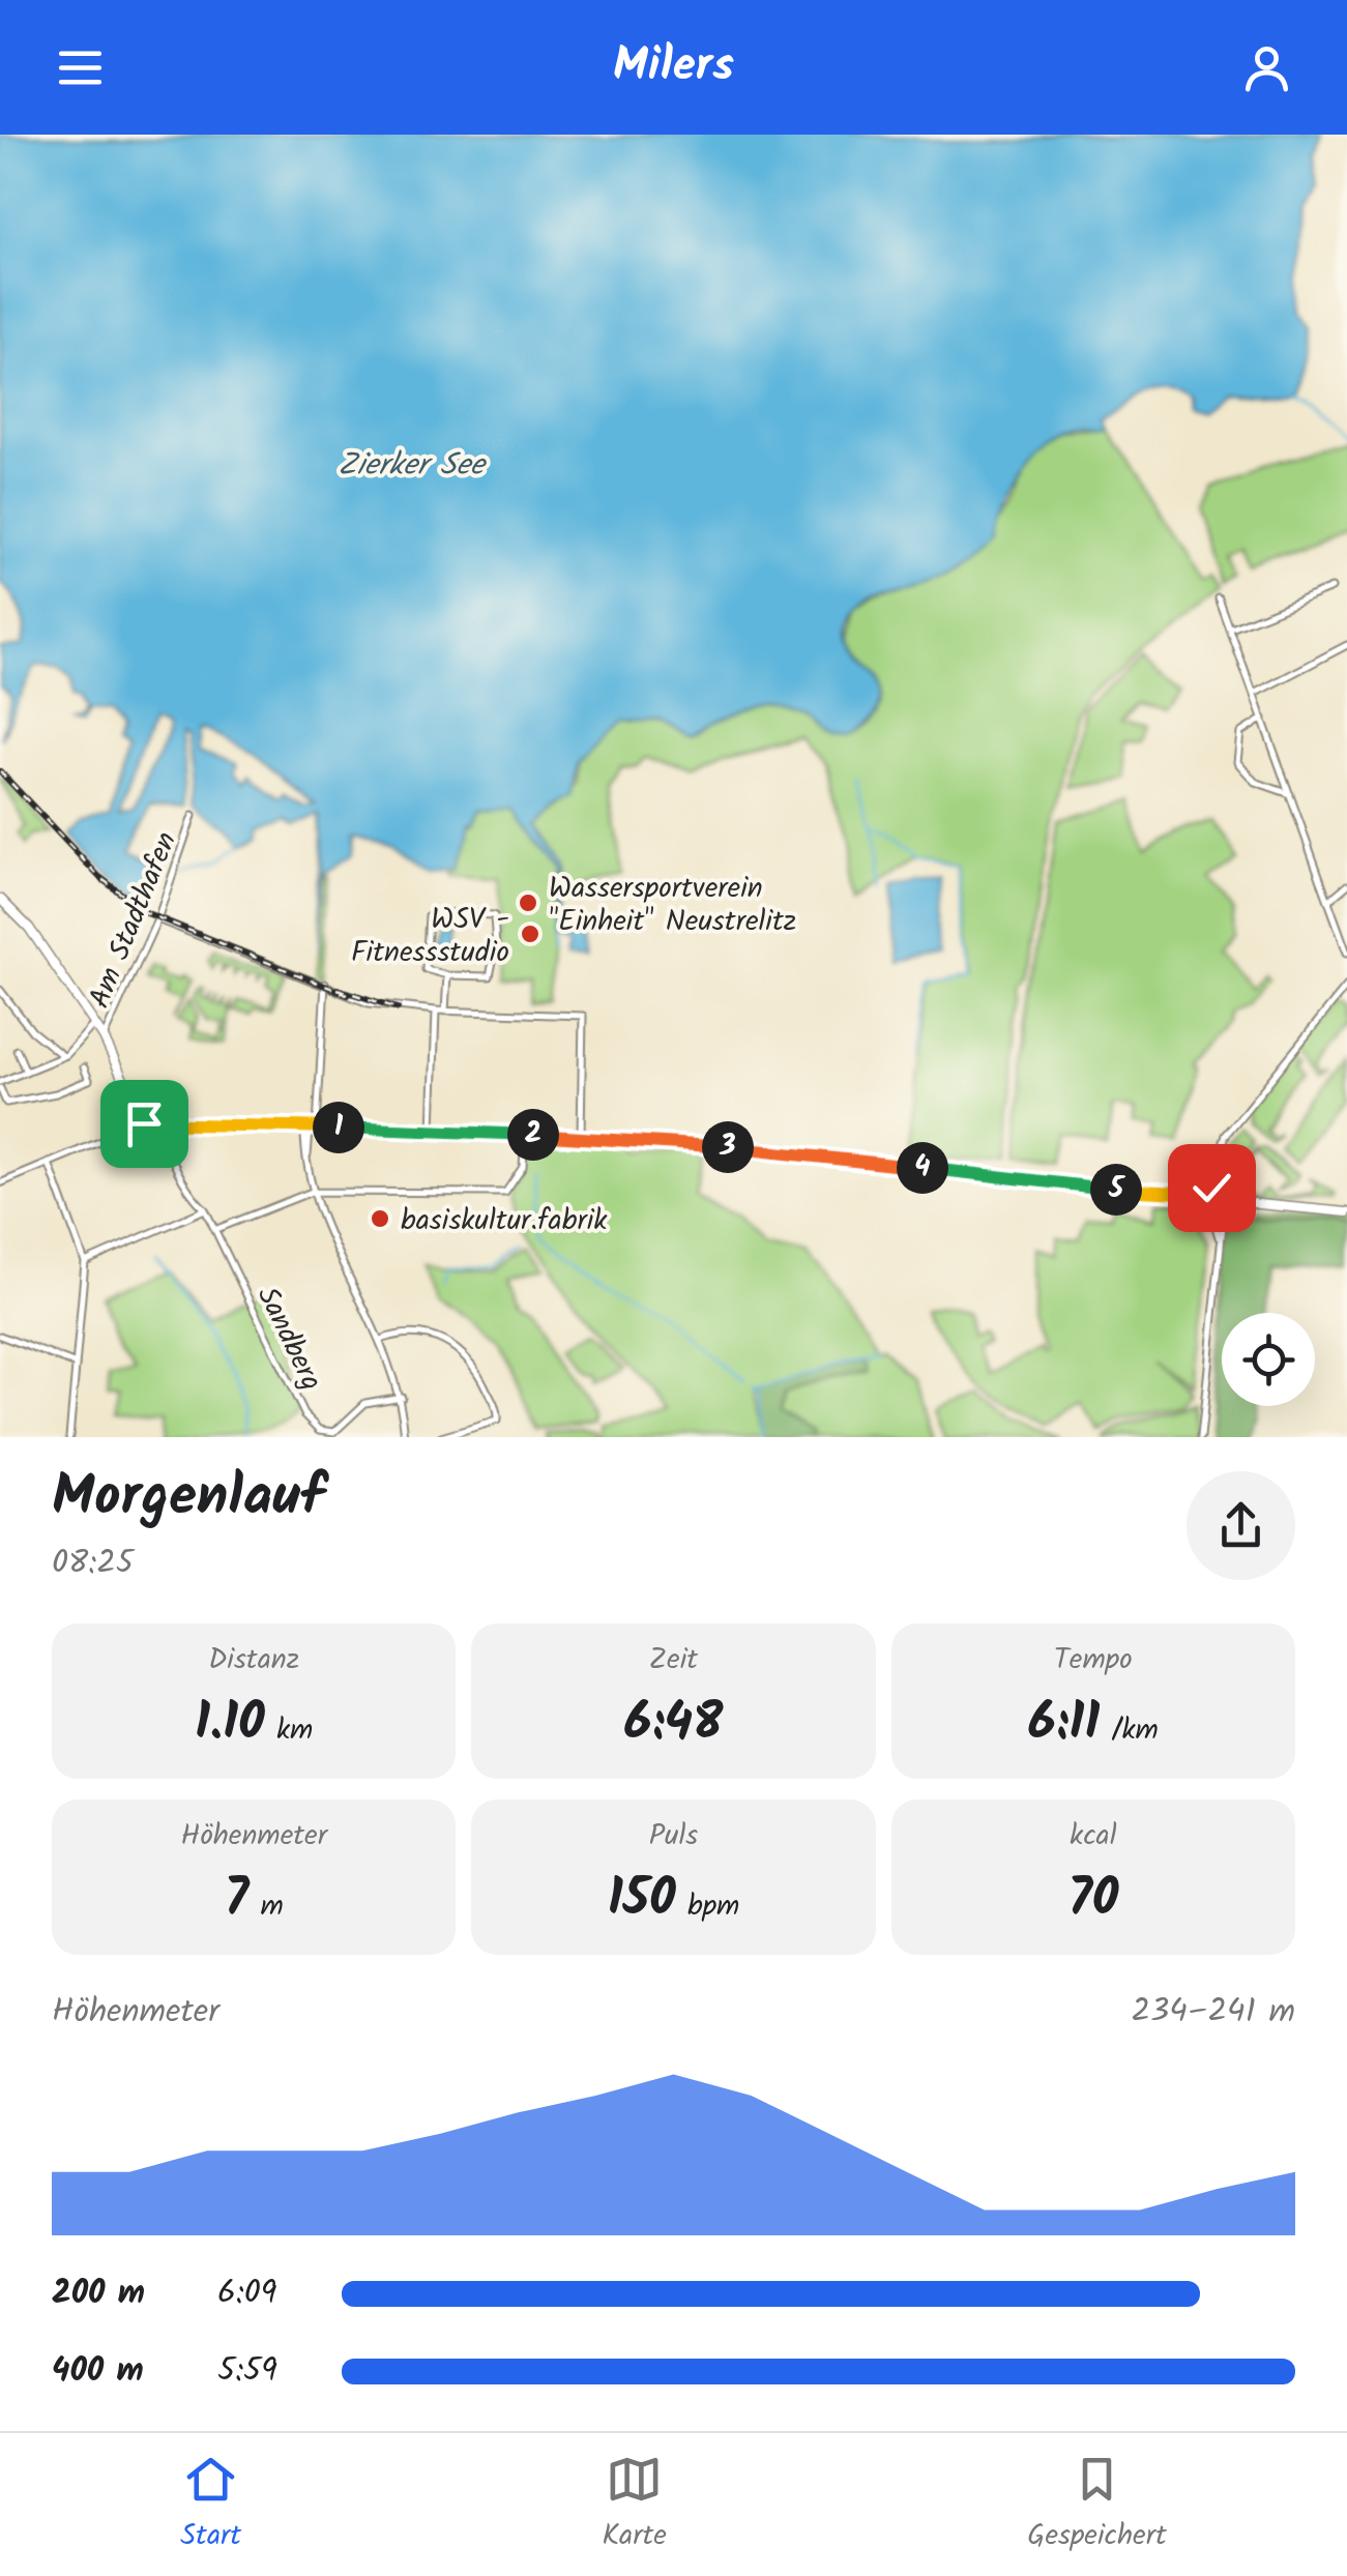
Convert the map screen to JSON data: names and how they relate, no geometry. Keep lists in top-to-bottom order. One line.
{"streets":{"street":["Am Stadthafen","Sandberg"]},"water":["Zierker See"],"places":["Wassersportverein \"Einheit\" Neustrelitz","WSV - Fitnessstudio","basiskultur.fabrik"],"page":{"header":"Milers","pins":["1","2","3","4","5"],"heading":["Morgenlauf","08:25"],"stats":[["Distanz","1.10 km"],["Zeit","6:48"],["Tempo","6:11 /km"],["Höhenmeter","7 m"],["Puls","150 bpm"],["kcal","70"]],"chart":["Höhenmeter","234–241 m"],"list":[{"name":"200 m","note":"6:09"},{"name":"400 m","note":"5:59"}],"tabs":["Start","Karte","Gespeichert"]}}
